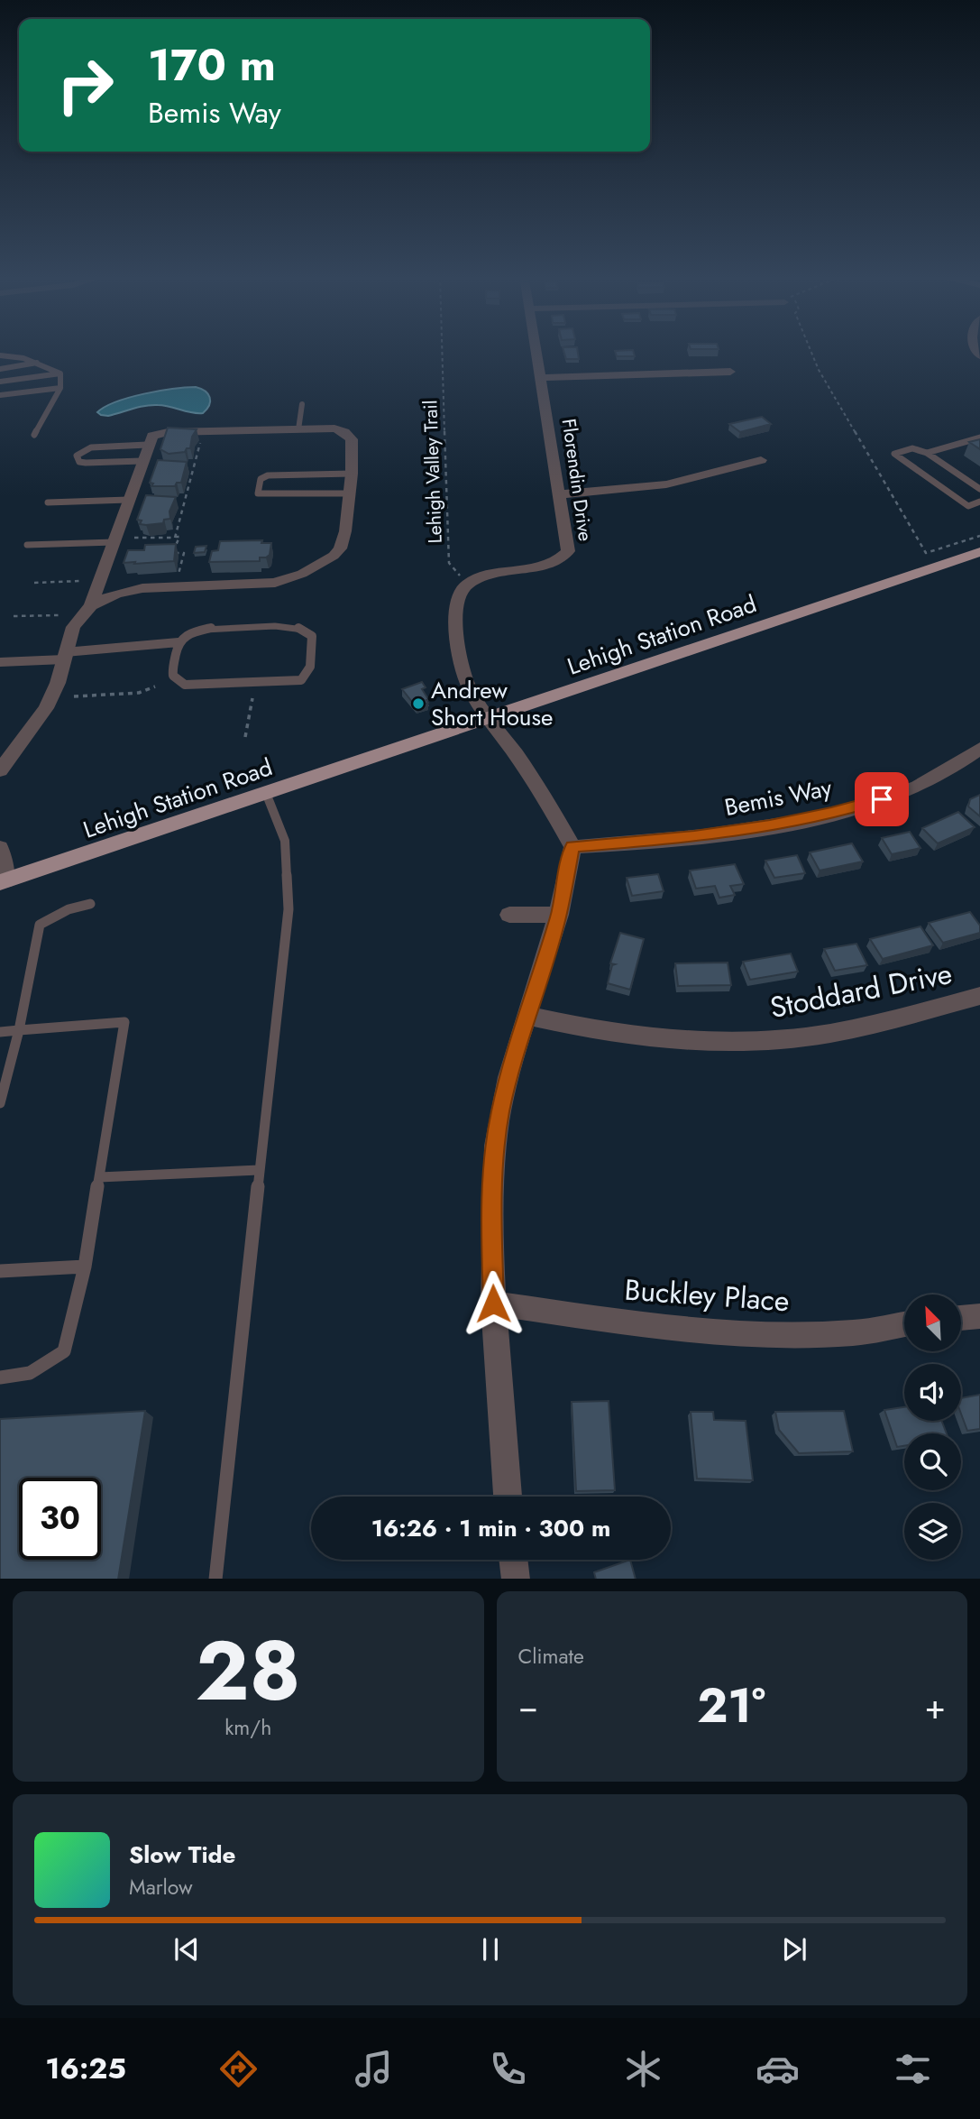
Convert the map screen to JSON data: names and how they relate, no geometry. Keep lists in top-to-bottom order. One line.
{"streets":{"main road":["Lehigh Station Road"],"street":["Florendin Drive","Bemis Way","Stoddard Drive","Buckley Place"],"path":["Lehigh Valley Trail"]},"crossings":[["Lehigh Valley Trail","Florendin Drive"]],"places":["Andrew Short House"],"north":"top left","page":{"turn":["170 m","Bemis Way"],"limit":"30","trip":"16:26 · 1 min · 300 m","tile":[["28","km/h"],"Climate"],"heat":["−","21°","+"],"song":["Slow Tide","Marlow"],"tabs":"16:25"}}
